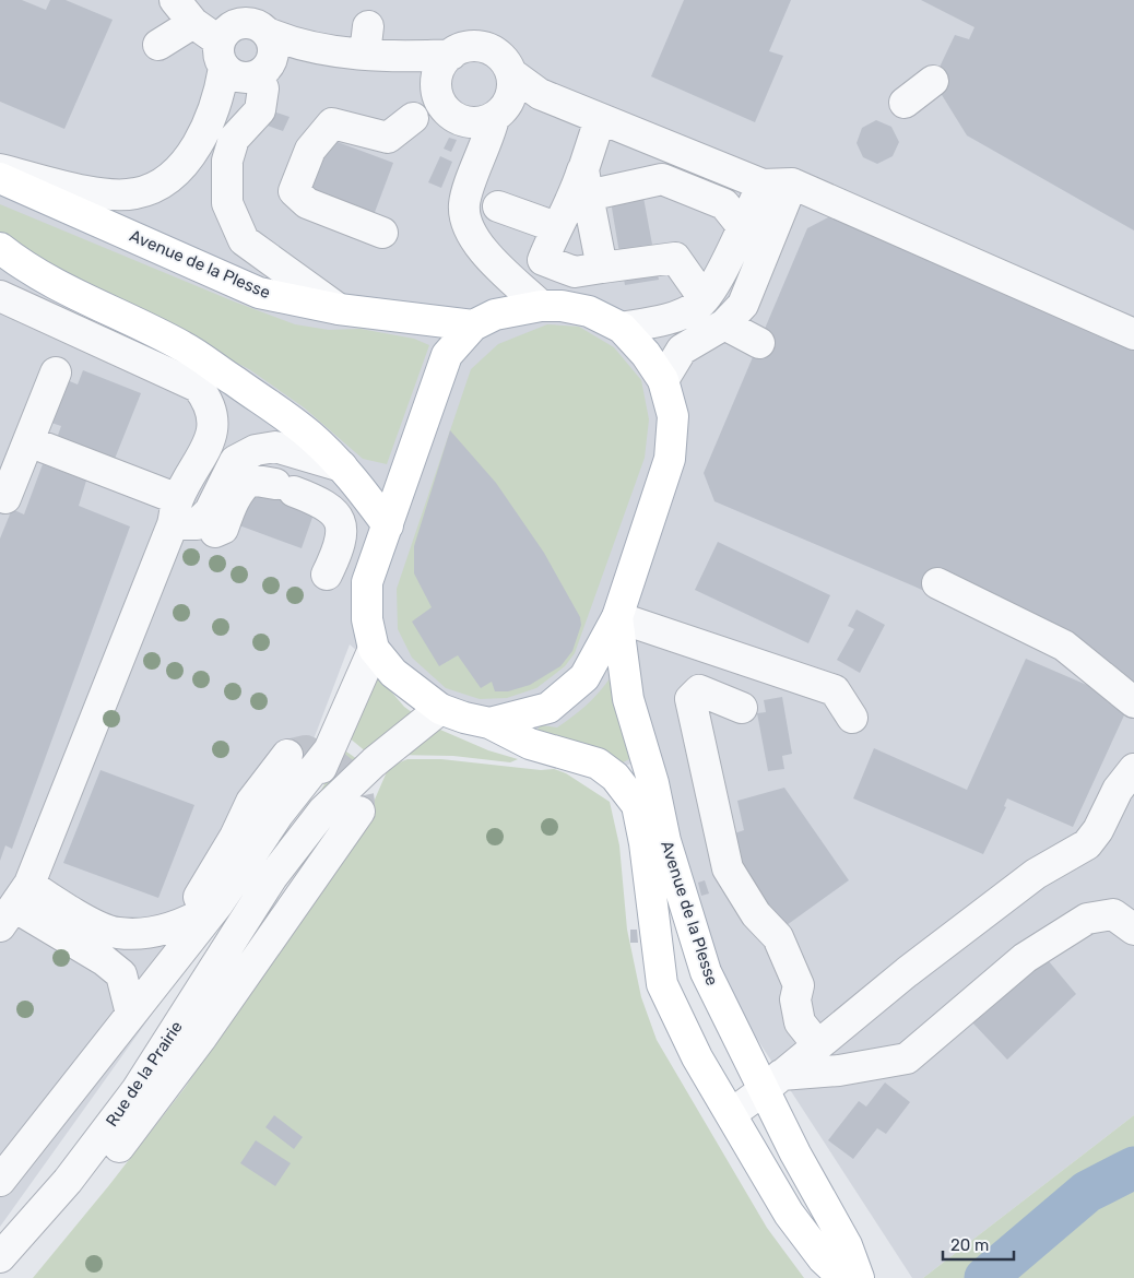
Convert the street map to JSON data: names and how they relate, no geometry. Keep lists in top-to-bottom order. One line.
{"streets":{"main road":["Avenue de la Plesse"],"street":["Rue de la Prairie"]},"crossings":[["Avenue de la Plesse","Rue de la Prairie"]],"scale_bar":"20 m"}
